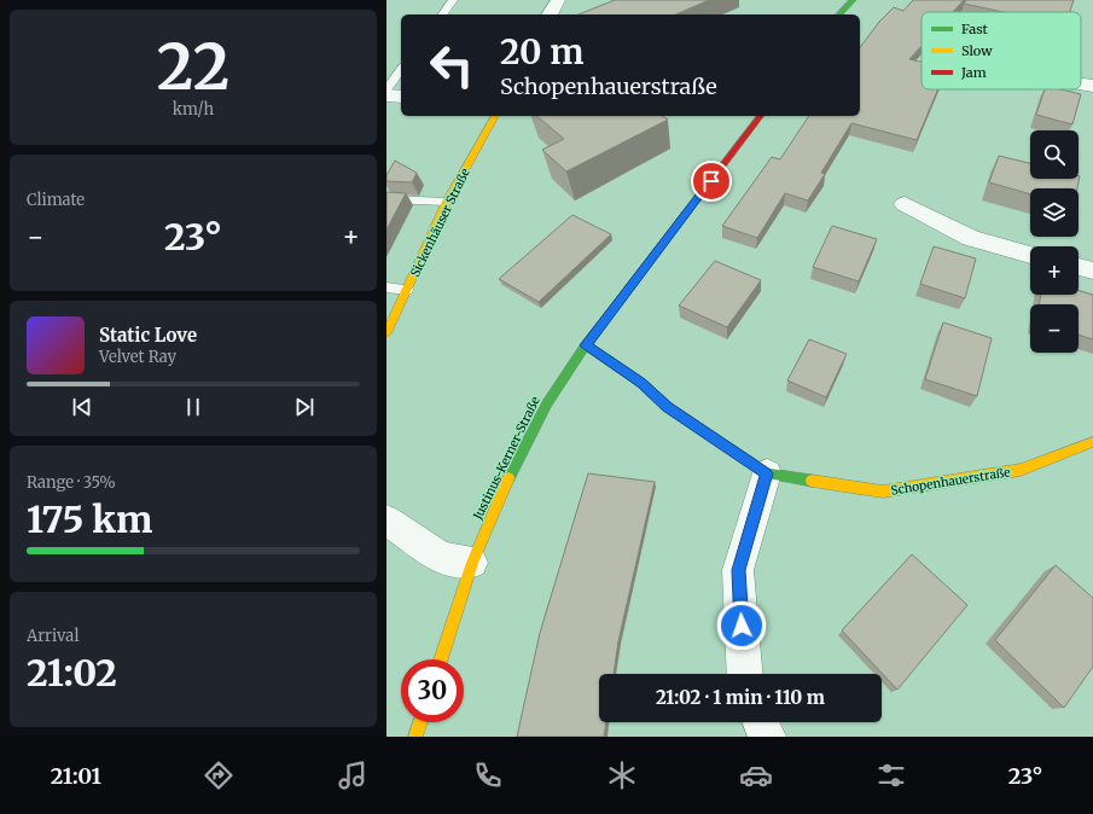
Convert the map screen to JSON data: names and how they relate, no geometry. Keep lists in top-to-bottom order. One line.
{"streets":{"street":["Sickenhäuser Straße","Justinus-Kerner-Straße","Schopenhauerstraße"]},"crossings":[["Justinus-Kerner-Straße","Schopenhauerstraße"]],"legend":["Fast","Slow","Jam"],"page":{"tile":[["22","km/h"],"Climate",["Range · 35%","175 km"],["Arrival","21:02"]],"turn":["20 m","Schopenhauerstraße"],"map_buttons":["+","−"],"heat":["−","23°","+"],"song":["Static Love","Velvet Ray"],"limit":"30","trip":"21:02 · 1 min · 110 m","tabs":["21:01","23°"]}}
